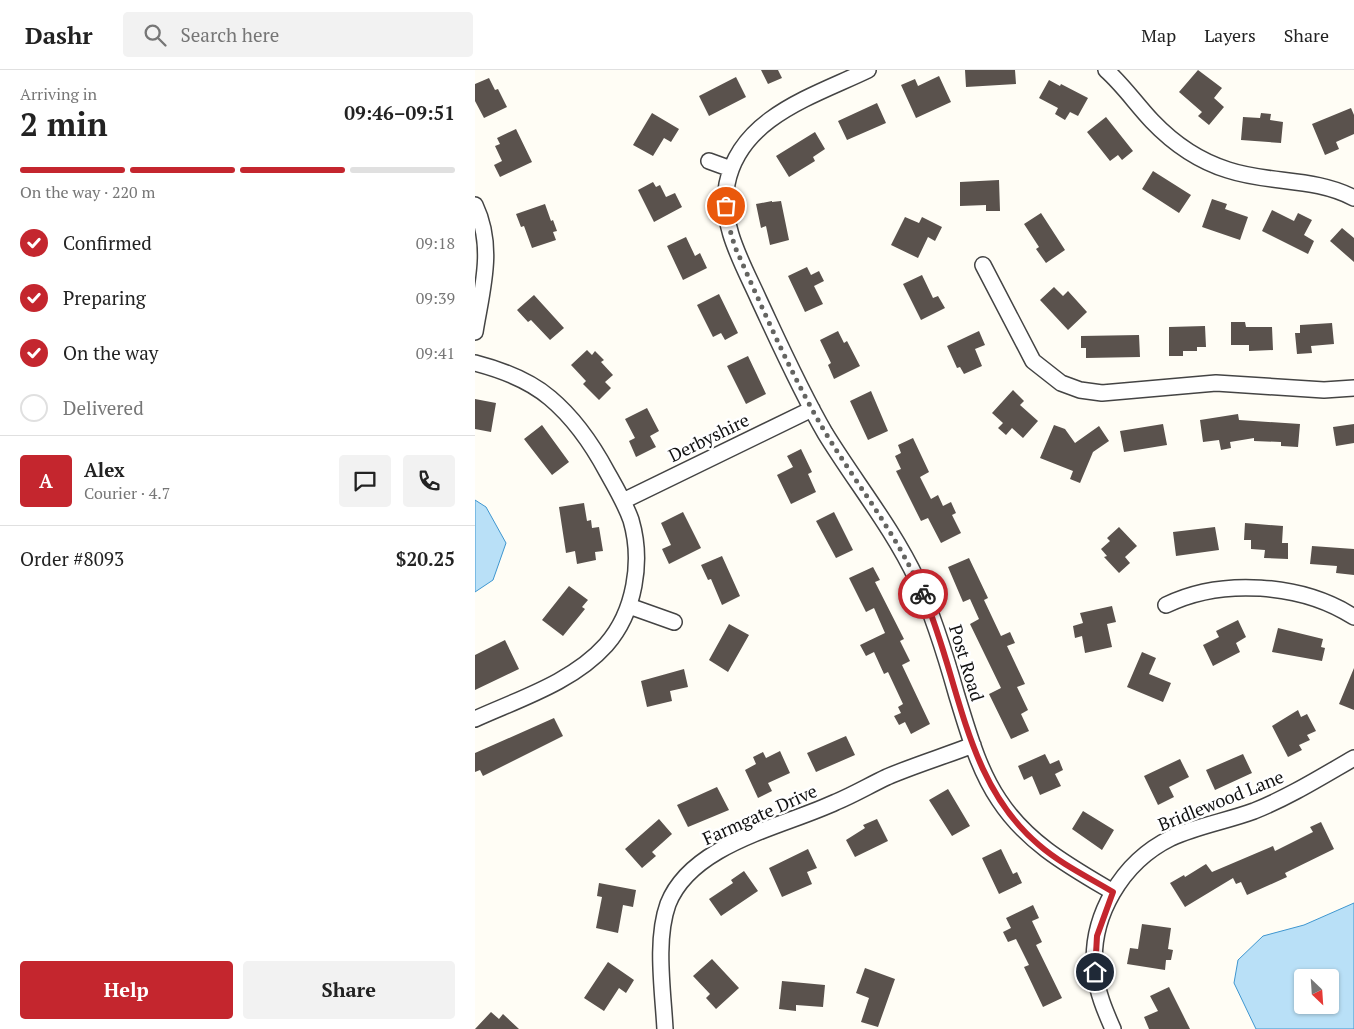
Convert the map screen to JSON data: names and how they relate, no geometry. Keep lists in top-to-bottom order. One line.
{"streets":{"street":["Derbyshire","Post Road","Bridlewood Lane","Farmgate Drive"]},"crossings":[["Derbyshire","Post Road"],["Post Road","Bridlewood Lane"],["Post Road","Farmgate Drive"]],"north":"bottom right","page":{"header":"Dashr","search":"Search here","nav":["Map","Layers","Share"],"heading":["2 min","Arriving in","09:46–09:51"],"panel":["Alex","Courier · 4.7","Order #8093","$20.25"],"bar":"On the way · 220 m","list":[["Confirmed","09:18"],["Preparing","09:39"],["On the way","09:41"],"Delivered"],"round":"A","buttons":["Help","Share"]}}
